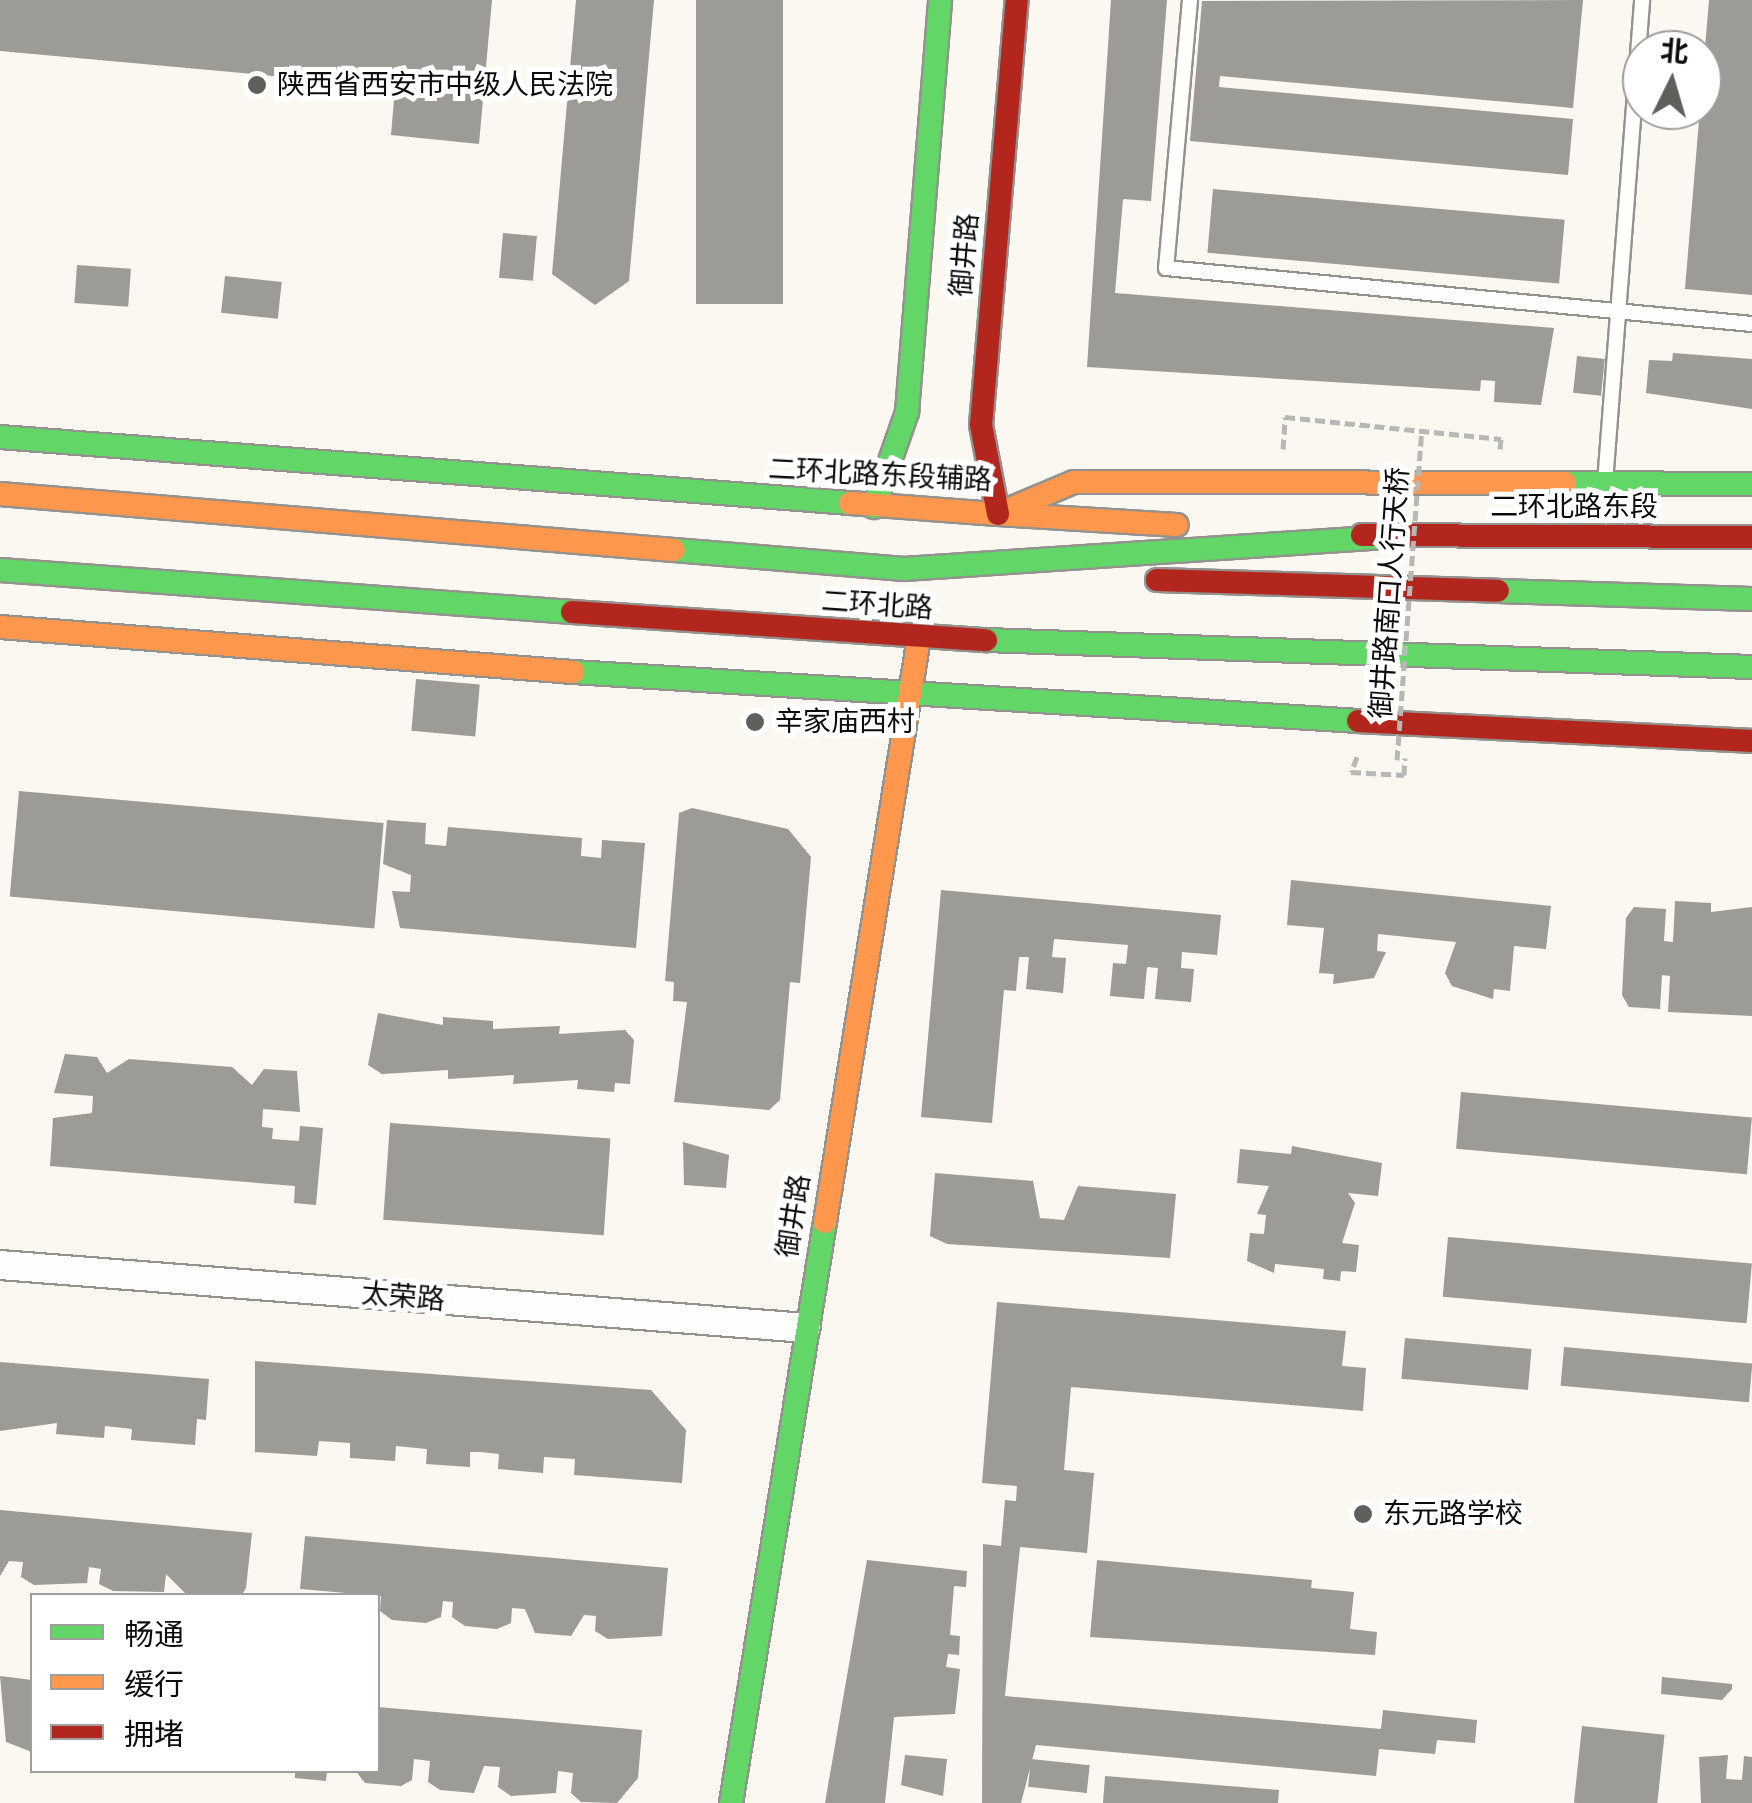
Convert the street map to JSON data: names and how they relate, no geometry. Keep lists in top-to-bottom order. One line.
{"streets":{"main road":["御井路","二环北路东段辅路","二环北路东段","二环北路"],"street":["太荣路"],"path":["御井路南口人行天桥"]},"crossings":[["御井路","二环北路东段辅路"],["御井路","二环北路"],["御井路","太荣路"],["二环北路东段","二环北路"]],"places":["陕西省西安市中级人民法院","辛家庙西村","东元路学校"],"legend":["畅通","缓行","拥堵"],"north":"top"}
